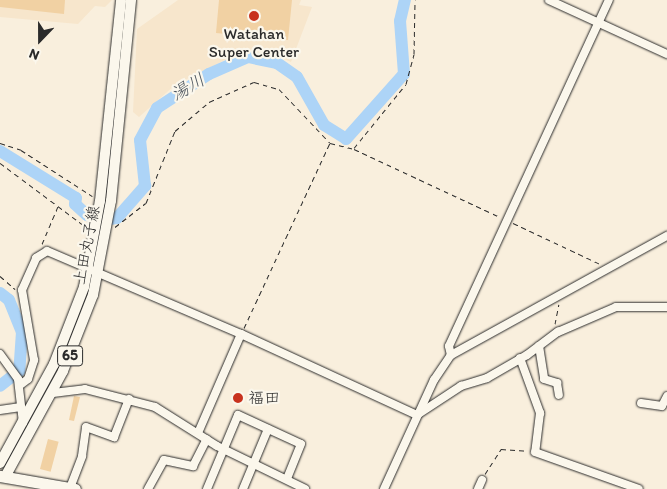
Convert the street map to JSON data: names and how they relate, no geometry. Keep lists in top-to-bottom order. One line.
{"streets":{"main road":["上田丸子線","65"]},"water":["湯川"],"places":["Watahan Super Center","福田"],"north":"bottom"}
